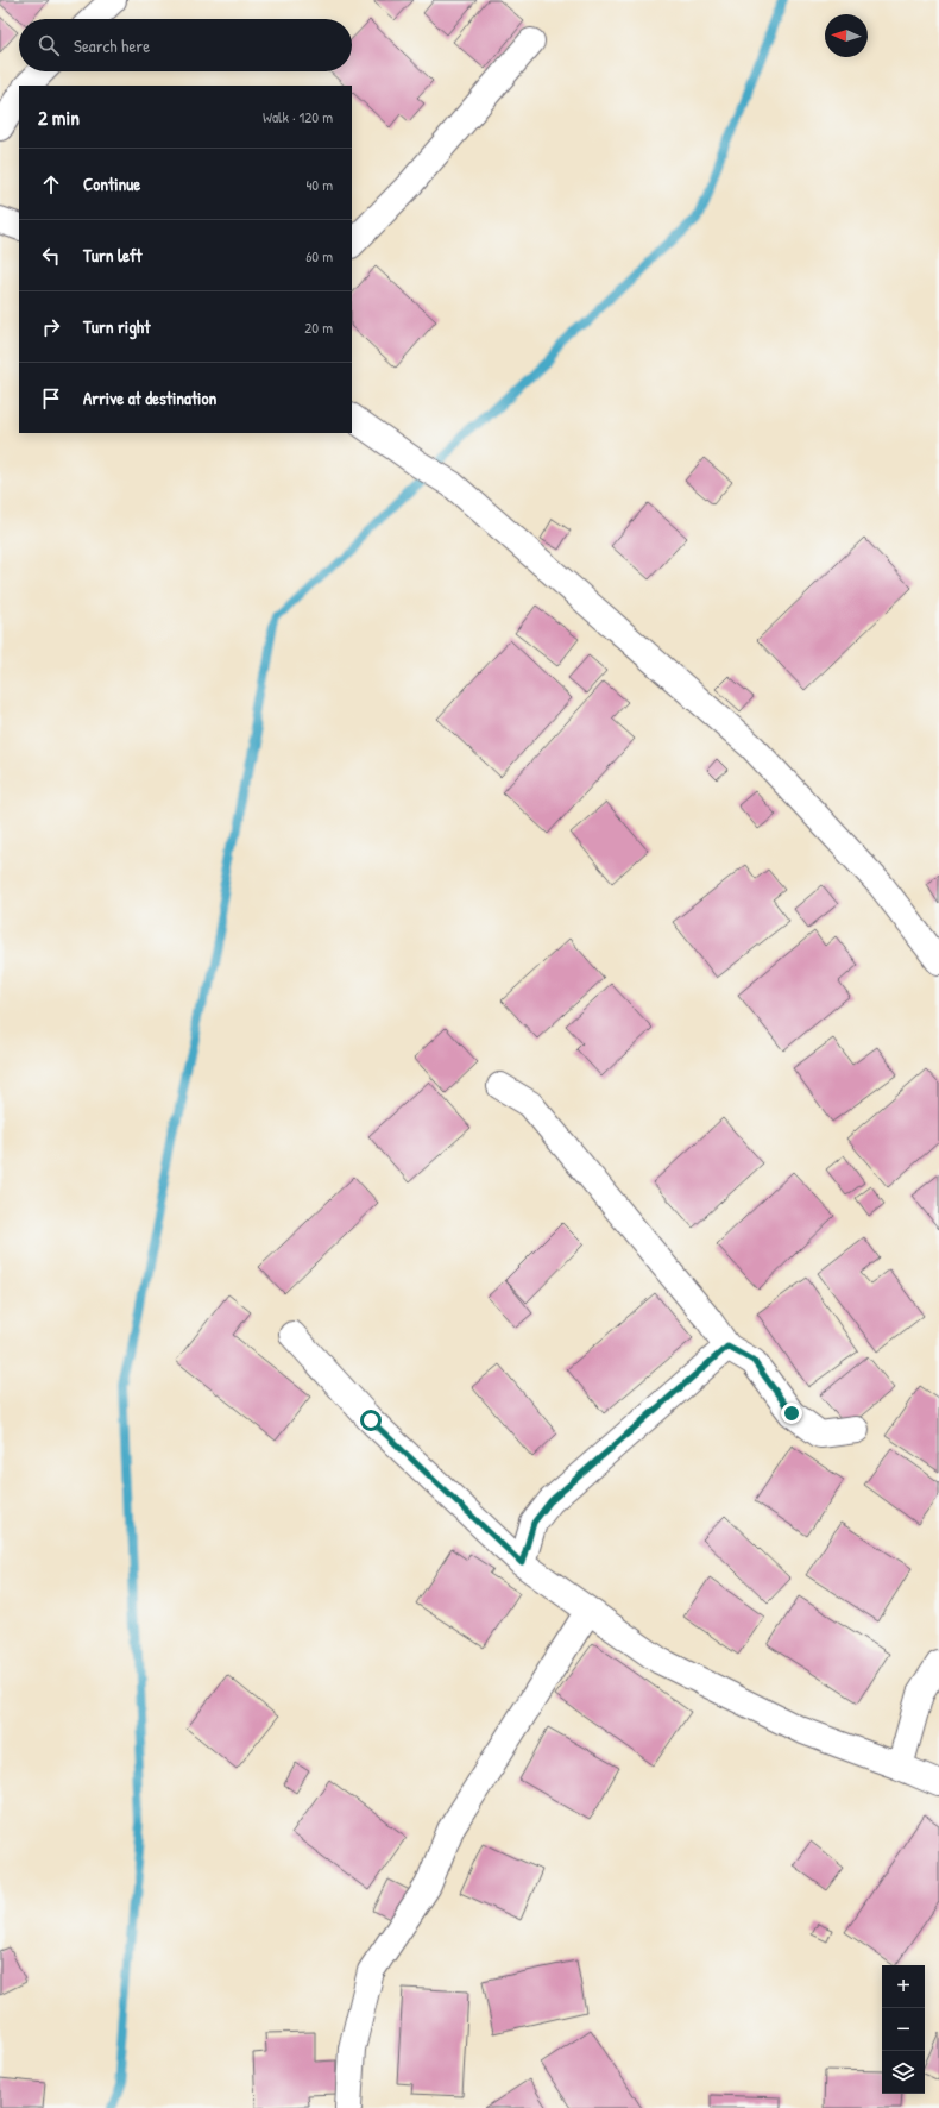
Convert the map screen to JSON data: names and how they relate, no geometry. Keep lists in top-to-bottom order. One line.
{"north":"left","page":{"search":"Search here","heading":["2 min","Walk · 120 m"],"list":[["Continue","40 m"],["Turn left","60 m"],["Turn right","20 m"],"Arrive at destination"],"map_buttons":["+","−"]}}
